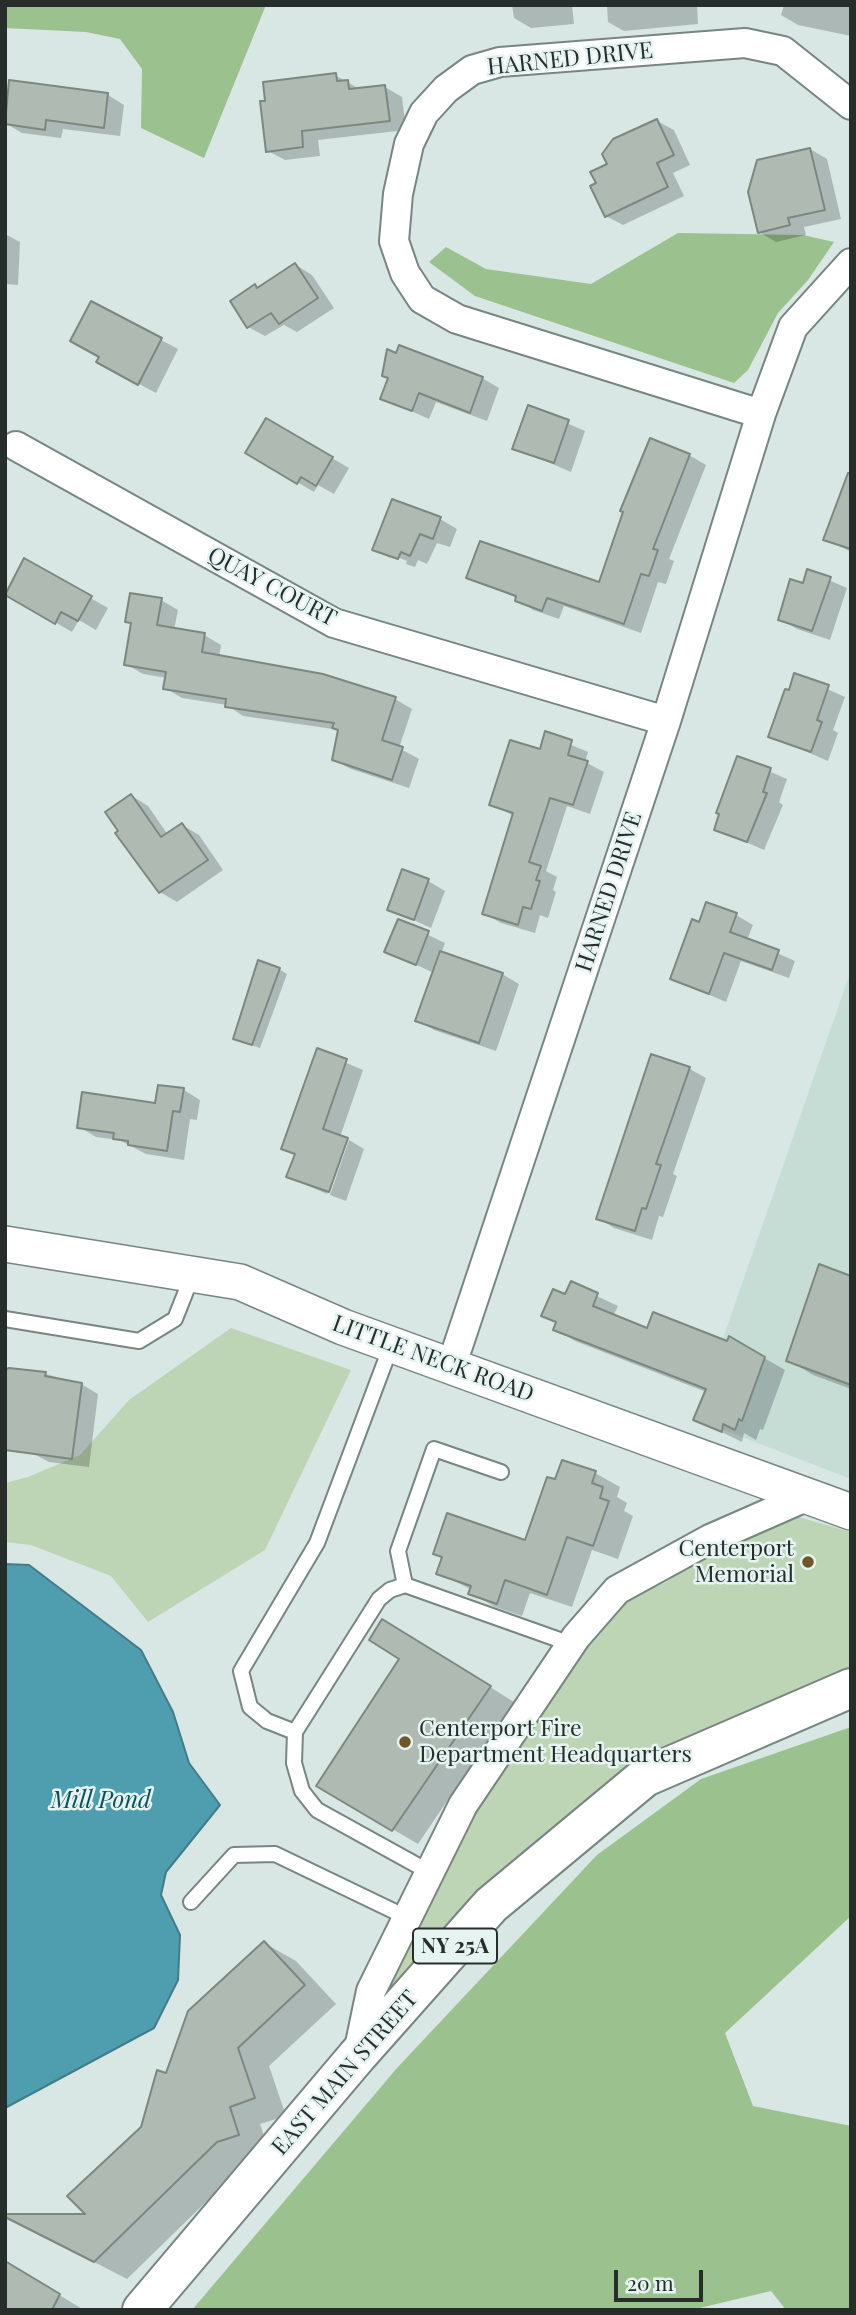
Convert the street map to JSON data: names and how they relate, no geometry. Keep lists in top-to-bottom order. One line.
{"streets":{"main road":["NY 25A","EAST MAIN STREET"],"street":["HARNED DRIVE","QUAY COURT","LITTLE NECK ROAD"]},"crossings":[["HARNED DRIVE","QUAY COURT"],["HARNED DRIVE","LITTLE NECK ROAD"]],"water":["Mill Pond"],"places":["Centerport Memorial","Centerport Fire Department Headquarters"],"scale_bar":"20 m"}
